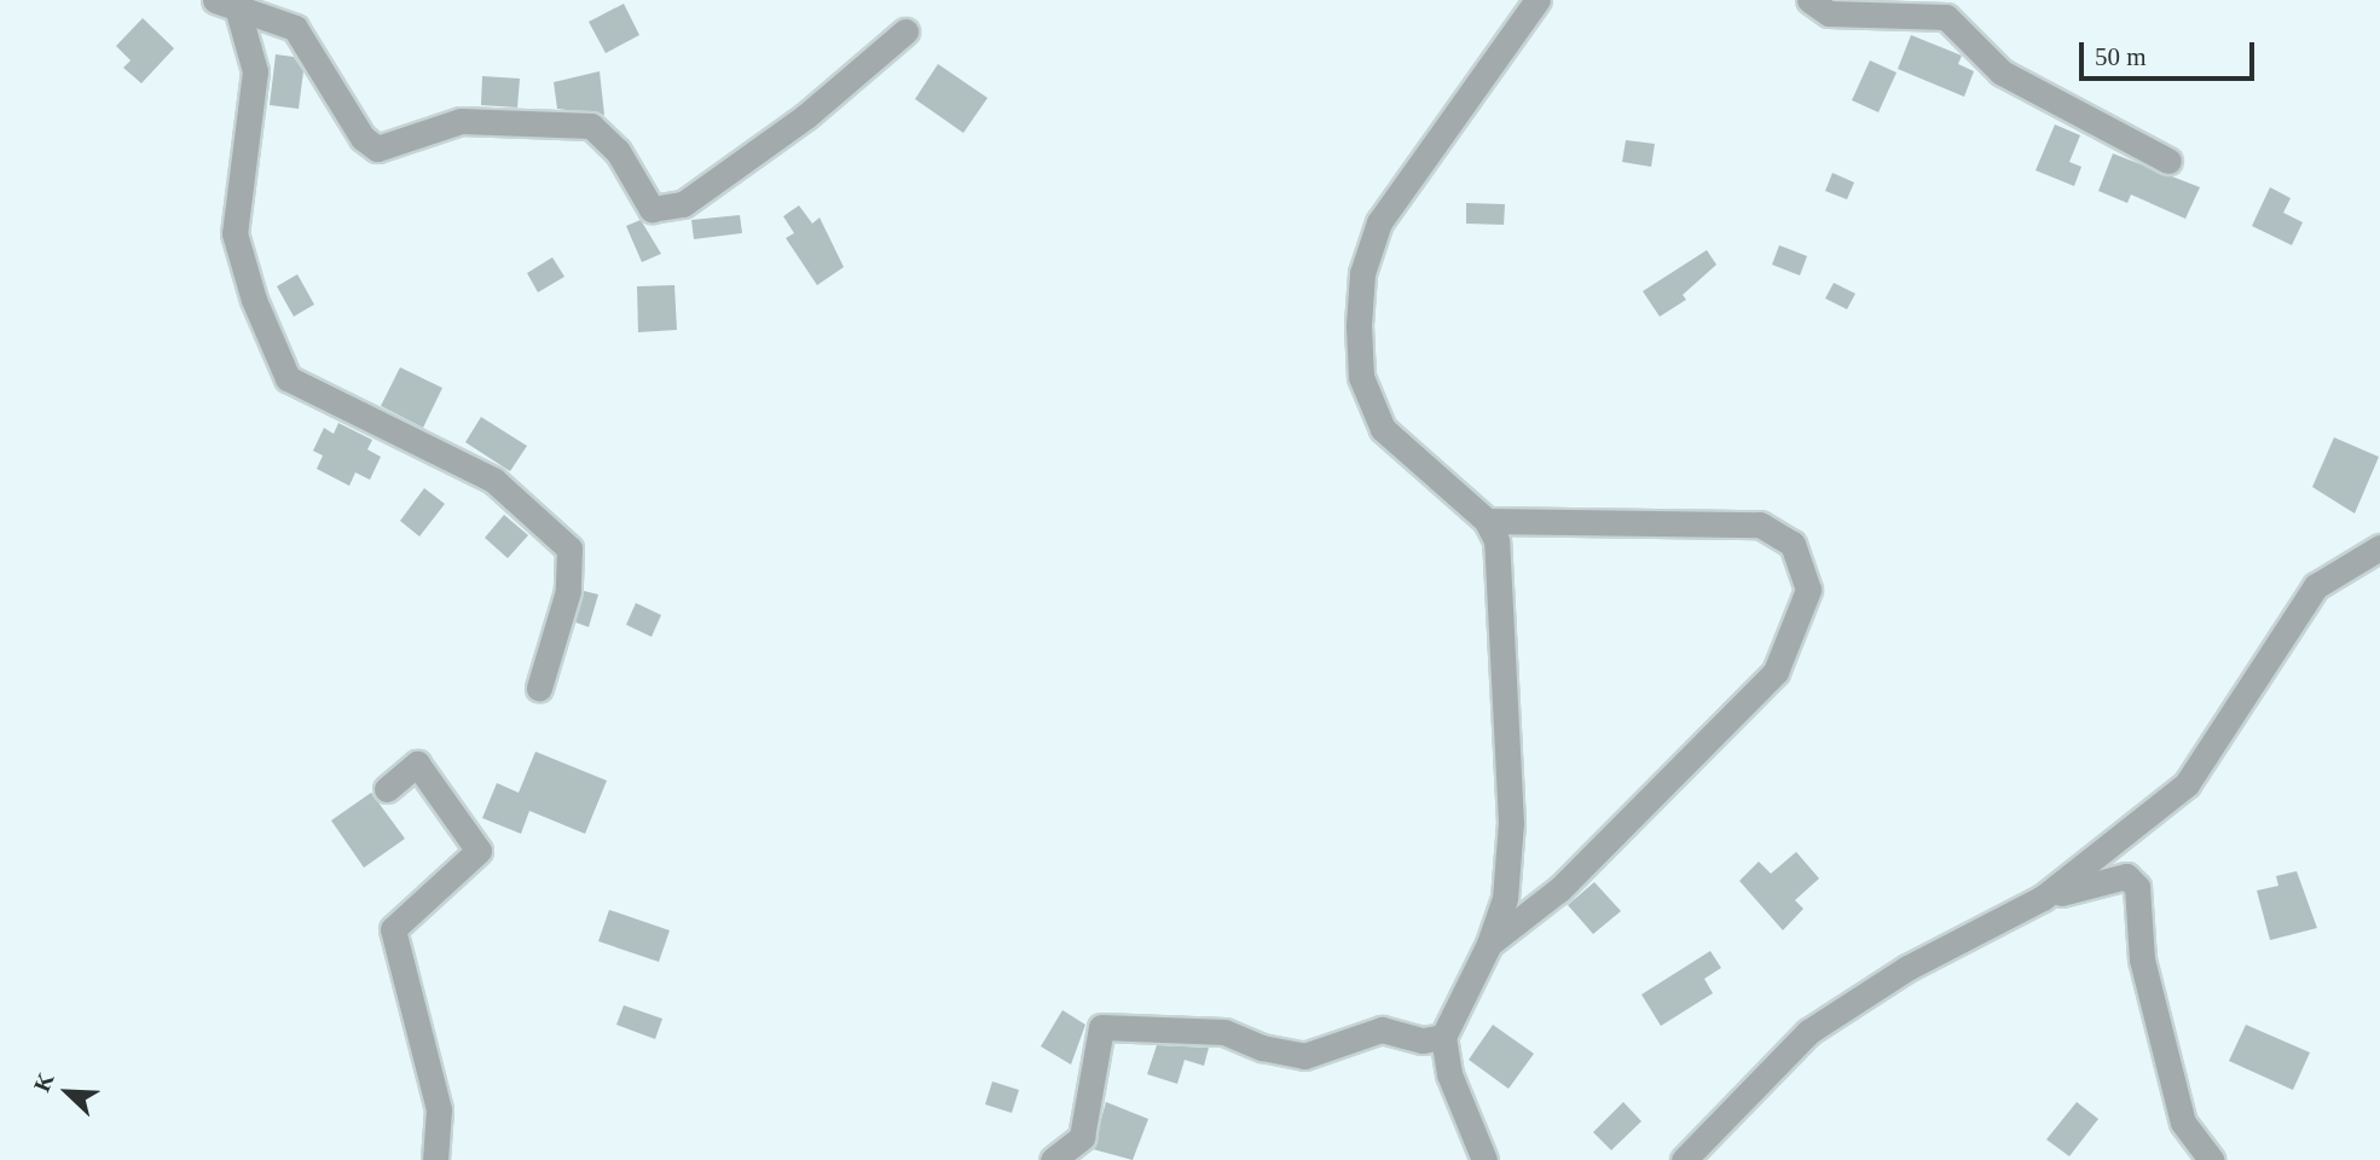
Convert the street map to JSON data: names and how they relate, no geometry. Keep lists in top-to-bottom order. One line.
{"scale_bar":"50 m","north":"top left"}
